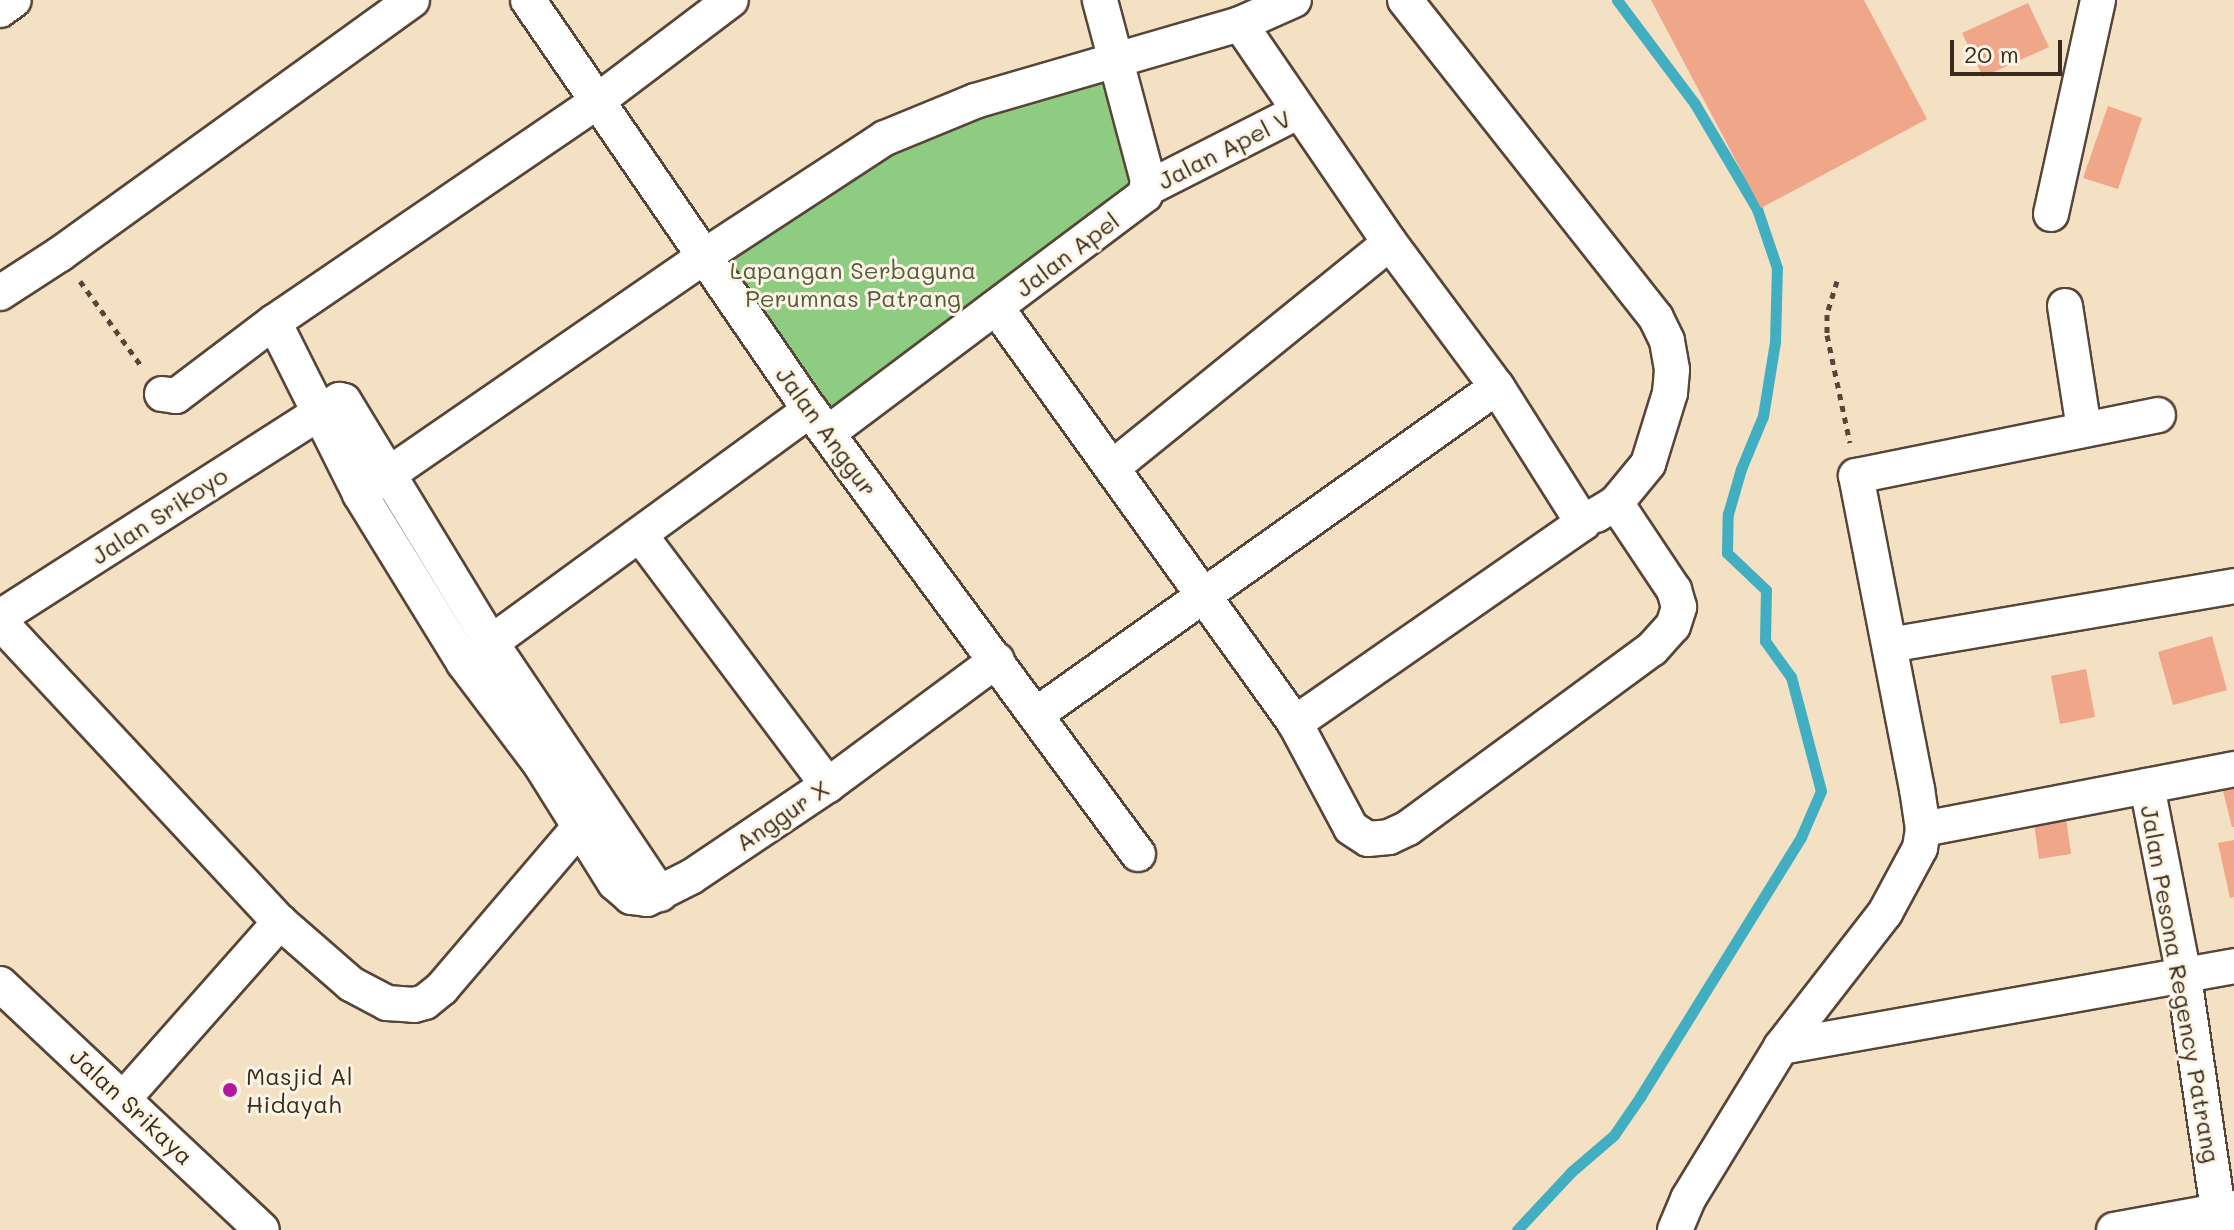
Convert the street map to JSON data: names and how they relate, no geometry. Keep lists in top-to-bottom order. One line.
{"streets":{"street":["Jalan Apel V","Jalan Apel","Jalan Anggur","Jalan Srikoyo","Anggur X","Jalan Pesona Regency Patrang","Jalan Srikaya"]},"crossings":[["Jalan Apel V","Jalan Apel"],["Jalan Apel","Jalan Anggur"],["Jalan Anggur","Anggur X"]],"parks":["Lapangan Serbaguna Perumnas Patrang"],"places":["Masjid Al Hidayah"],"scale_bar":"20 m"}
